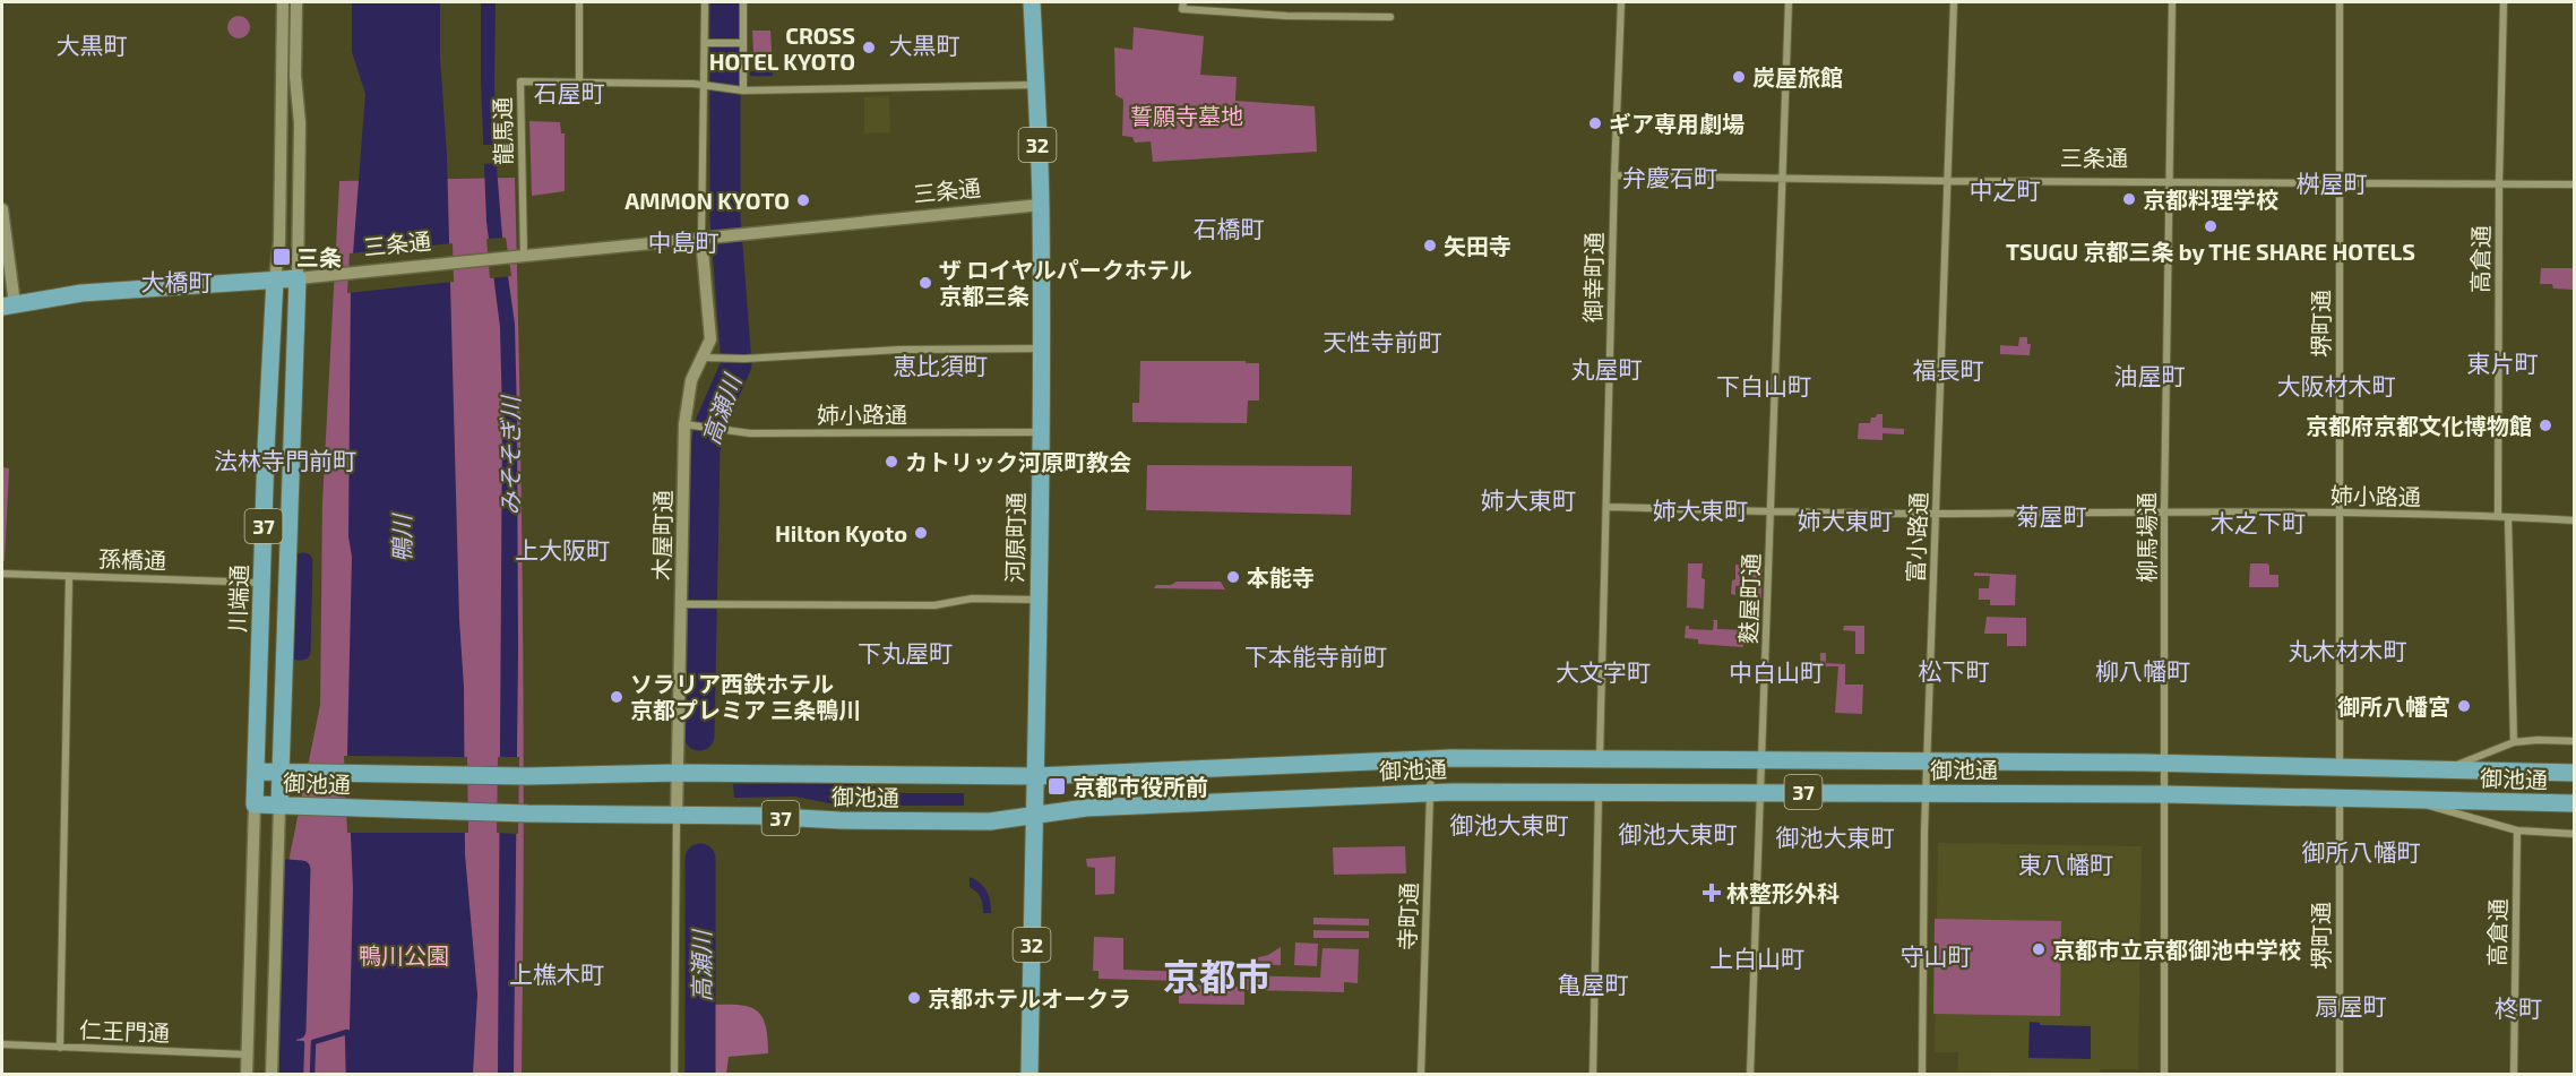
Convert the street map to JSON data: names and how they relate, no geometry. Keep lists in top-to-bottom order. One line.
{"streets":{"main road":["32","三条通","37","河原町通","川端通","御池通"],"street":["龍馬通","高倉通","御幸町通","堺町通","姉小路通","木屋町通","富小路通","柳馬場通","孫橋通","麩屋町通","寺町通","仁王門通"]},"crossings":[["龍馬通","三条通"],["龍馬通","木屋町通"],["三条通","高倉通"],["三条通","御幸町通"],["三条通","堺町通"],["三条通","37"],["三条通","木屋町通"],["三条通","河原町通"],["三条通","富小路通"],["三条通","柳馬場通"],["三条通","川端通"],["三条通","麩屋町通"],["高倉通","姉小路通"],["御幸町通","姉小路通"],["御幸町通","御池通"],["堺町通","姉小路通"],["堺町通","御池通"],["姉小路通","木屋町通"],["姉小路通","河原町通"],["姉小路通","富小路通"],["姉小路通","柳馬場通"],["姉小路通","麩屋町通"],["37","御池通"],["木屋町通","御池通"],["河原町通","御池通"],["富小路通","御池通"],["柳馬場通","御池通"],["孫橋通","川端通"],["川端通","御池通"],["川端通","仁王門通"],["麩屋町通","御池通"],["御池通","寺町通"]],"districts":["大黒町","大黒町","石屋町","弁慶石町","桝屋町","中之町","石橋町","中島町","大橋町","天性寺前町","東片町","恵比須町","丸屋町","福長町","油屋町","下白山町","大阪材木町","法林寺門前町","姉大東町","姉大東町","菊屋町","姉大東町","木之下町","上大阪町","丸木材木町","下丸屋町","下本能寺前町","松下町","柳八幡町","大文字町","中白山町","御池大東町","御池大東町","御池大東町","御所八幡町","東八幡町","守山町","上白山町","上樵木町","京都市","亀屋町","扇屋町","柊町"],"water":["高瀬川","みそそぎ川","鴨川"],"parks":["誓願寺墓地","鴨川公園"],"places":{"other":["CROSS HOTEL KYOTO","炭屋旅館","ギア専用劇場","京都料理学校","AMMON KYOTO","TSUGU 京都三条 by THE SHARE HOTELS","矢田寺","ザ ロイヤルパークホテル 京都三条","京都府京都文化博物館","カトリック河原町教会","Hilton Kyoto","本能寺","ソラリア西鉄ホテル 京都プレミア 三条鴨川","御所八幡宮","京都市立京都御池中学校","京都ホテルオークラ"],"transit":["三条","京都市役所前"],"health":["林整形外科"]}}
